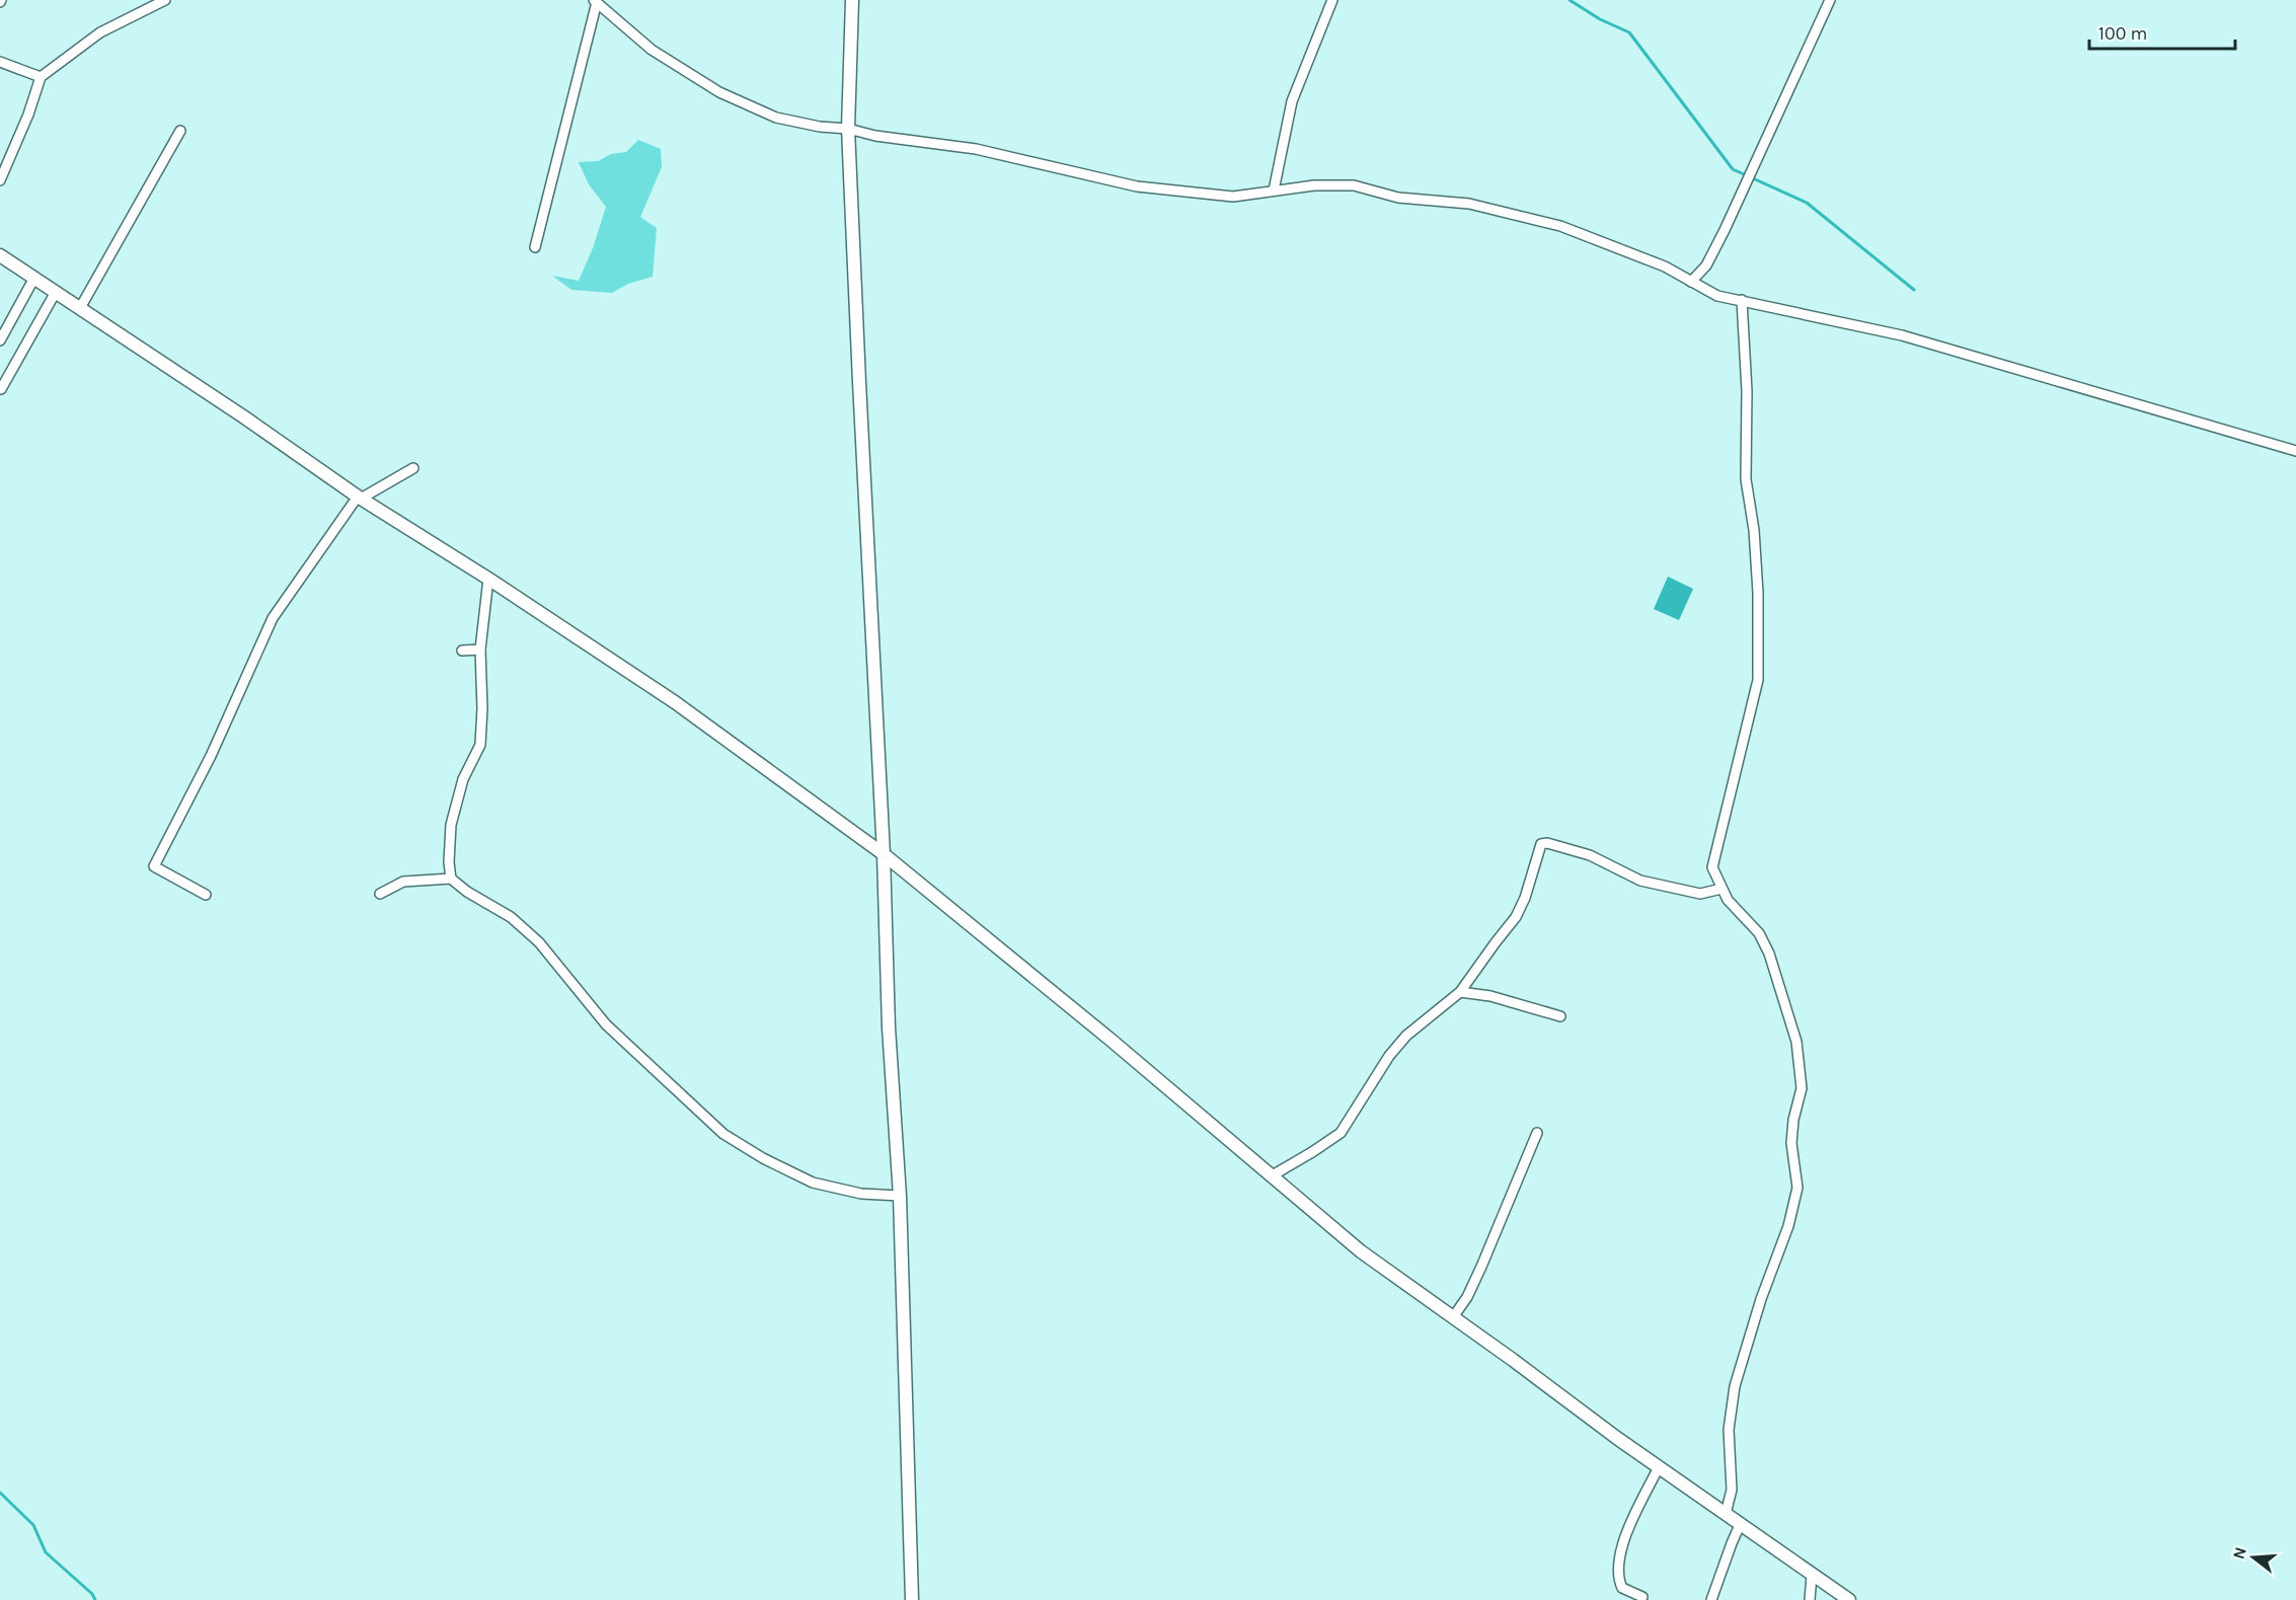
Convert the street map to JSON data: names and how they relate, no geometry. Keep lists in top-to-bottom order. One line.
{"scale_bar":"100 m","north":"left"}
